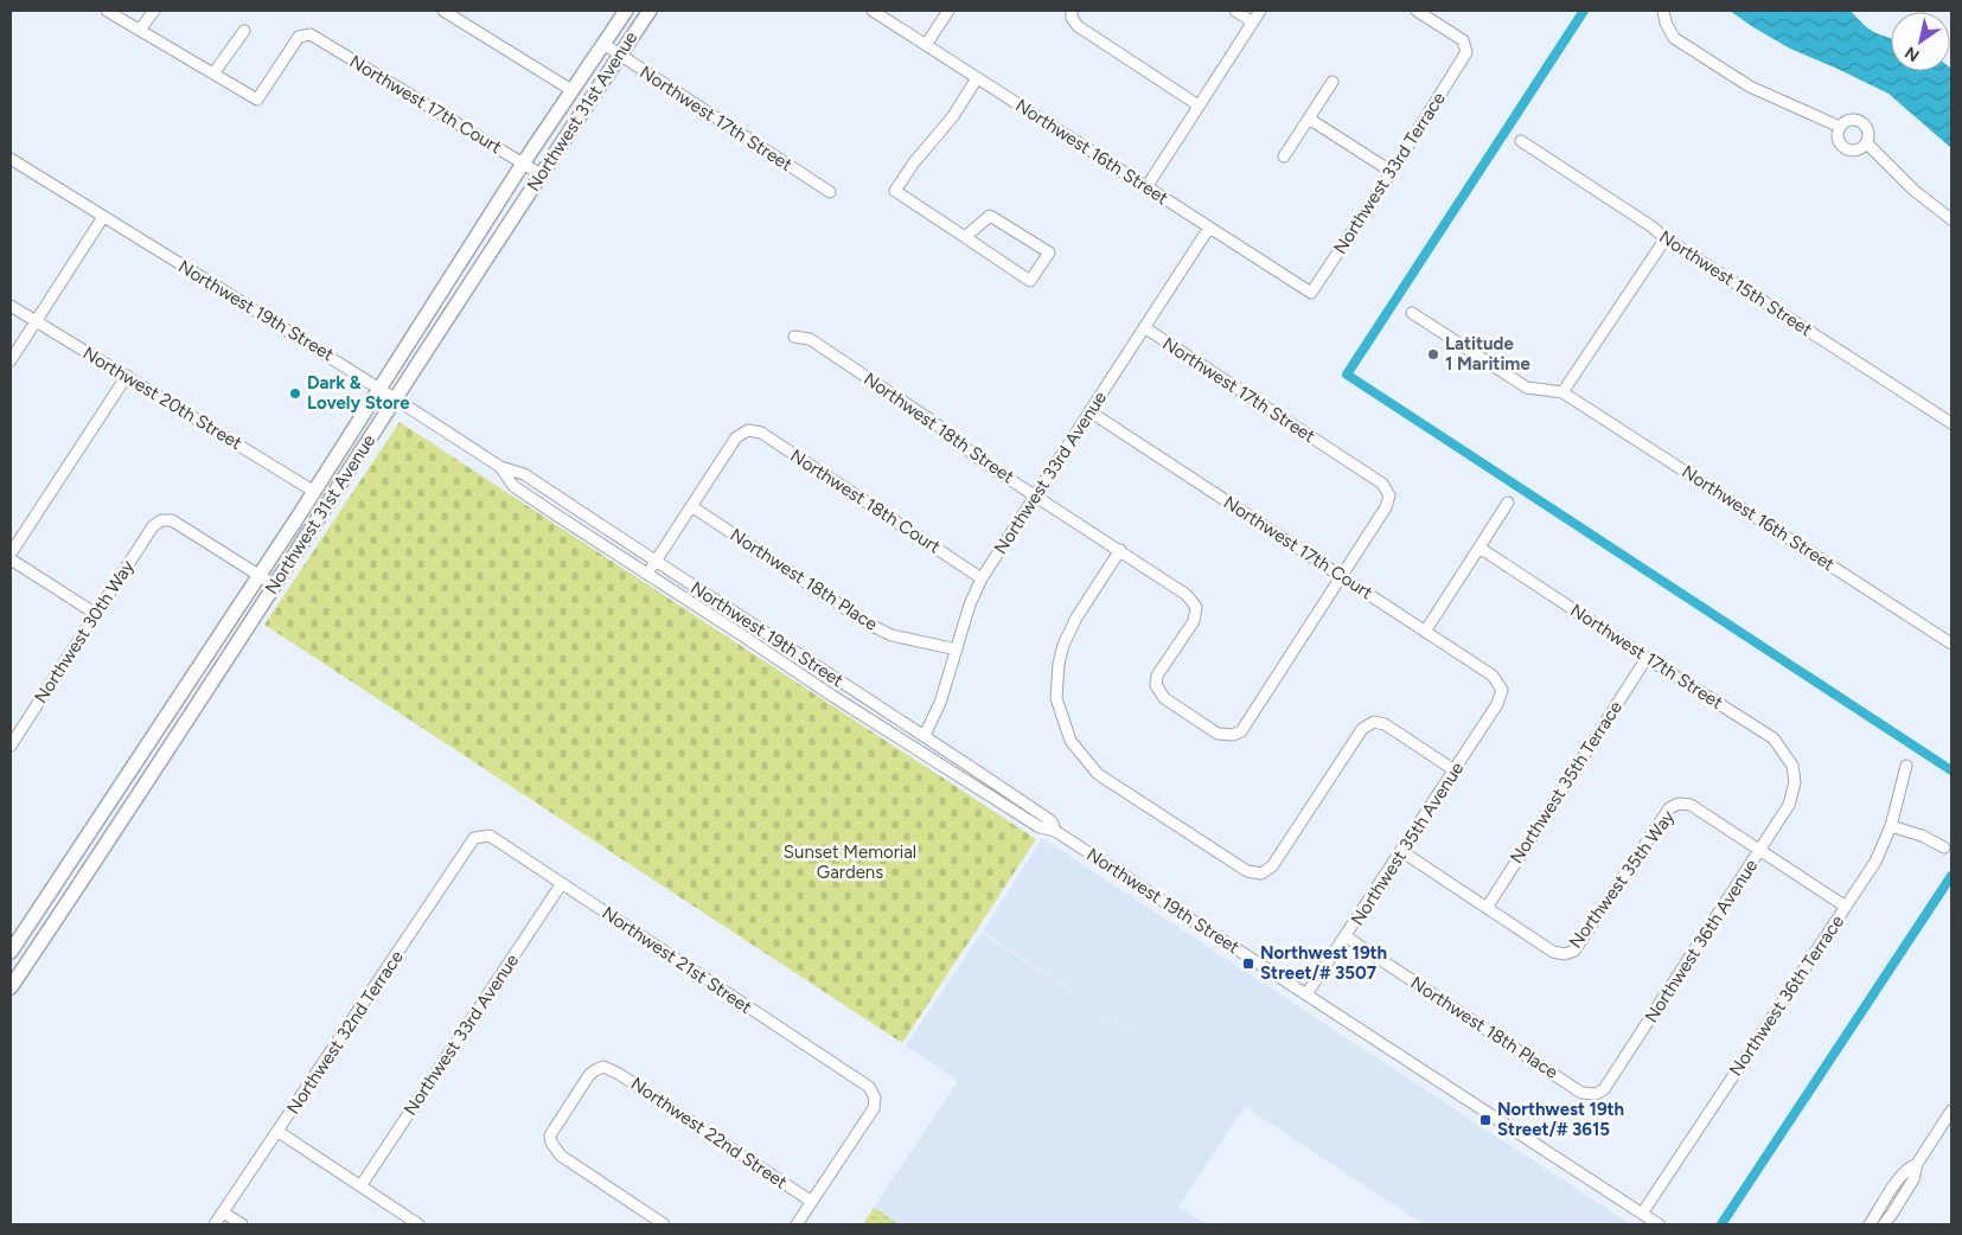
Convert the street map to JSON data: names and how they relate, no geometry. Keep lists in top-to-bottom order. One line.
{"streets":{"main road":["Northwest 31st Avenue"],"street":["Northwest 17th Court","Northwest 17th Street","Northwest 16th Street","Northwest 33rd Terrace","Northwest 15th Street","Northwest 19th Street","Northwest 20th Street","Northwest 18th Street","Northwest 33rd Avenue","Northwest 18th Court","Northwest 18th Place","Northwest 30th Way","Northwest 35th Terrace","Northwest 35th Avenue","Northwest 35th Way","Northwest 36th Avenue","Northwest 21st Street","Northwest 36th Terrace","Northwest 32nd Terrace","Northwest 22nd Street"]},"crossings":[["Northwest 17th Court","Northwest 31st Avenue"],["Northwest 17th Court","Northwest 17th Street"],["Northwest 17th Court","Northwest 18th Street"],["Northwest 17th Court","Northwest 33rd Avenue"],["Northwest 17th Court","Northwest 35th Avenue"],["Northwest 31st Avenue","Northwest 17th Street"],["Northwest 31st Avenue","Northwest 19th Street"],["Northwest 31st Avenue","Northwest 20th Street"],["Northwest 31st Avenue","Northwest 30th Way"],["Northwest 17th Street","Northwest 18th Street"],["Northwest 17th Street","Northwest 33rd Avenue"],["Northwest 17th Street","Northwest 35th Terrace"],["Northwest 17th Street","Northwest 36th Avenue"],["Northwest 16th Street","Northwest 33rd Terrace"],["Northwest 16th Street","Northwest 33rd Avenue"],["Northwest 19th Street","Northwest 33rd Avenue"],["Northwest 19th Street","Northwest 35th Avenue"],["Northwest 19th Street","Northwest 36th Terrace"],["Northwest 18th Street","Northwest 33rd Avenue"],["Northwest 33rd Avenue","Northwest 18th Court"],["Northwest 33rd Avenue","Northwest 18th Place"],["Northwest 33rd Avenue","Northwest 21st Street"],["Northwest 18th Court","Northwest 18th Place"],["Northwest 18th Place","Northwest 35th Avenue"],["Northwest 18th Place","Northwest 36th Avenue"],["Northwest 35th Terrace","Northwest 35th Way"],["Northwest 35th Way","Northwest 36th Avenue"],["Northwest 21st Street","Northwest 32nd Terrace"],["Northwest 21st Street","Northwest 22nd Street"]],"parks":["Sunset Memorial Gardens"],"places":{"other":["Latitude 1 Maritime","Dark & Lovely Store"],"transit":["Northwest 19th Street/# 3507","Northwest 19th Street/# 3615"]},"north":"bottom left"}
